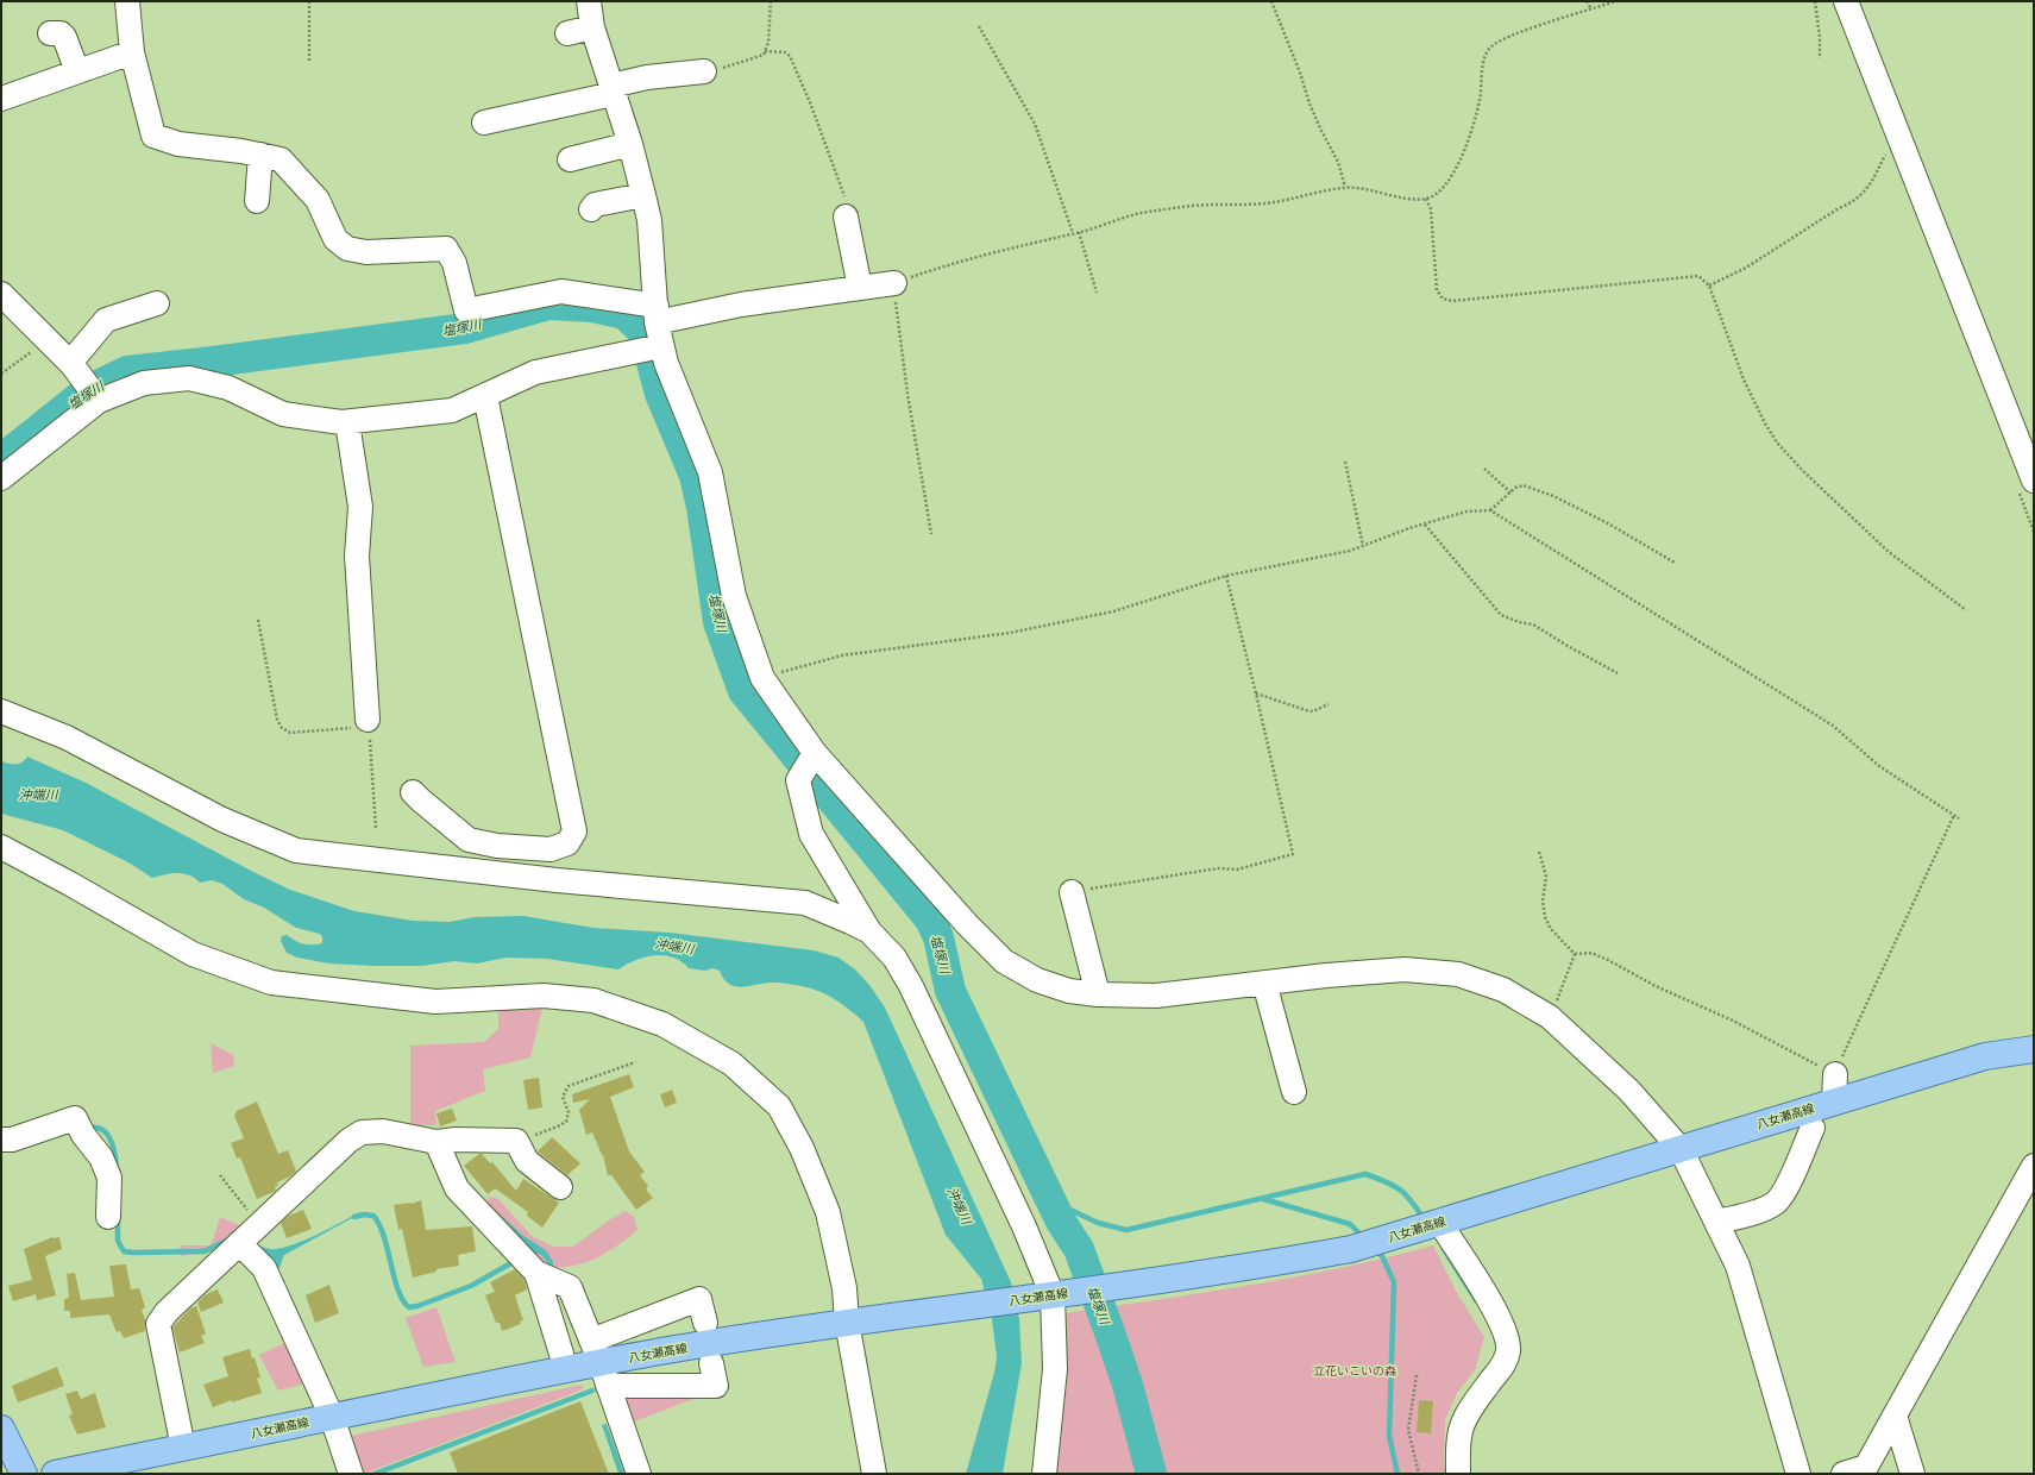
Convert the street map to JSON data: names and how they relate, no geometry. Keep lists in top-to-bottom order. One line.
{"streets":{"main road":["八女瀬高線"]},"water":["塩塚川","沖端川"],"parks":["立花いこいの森"]}
